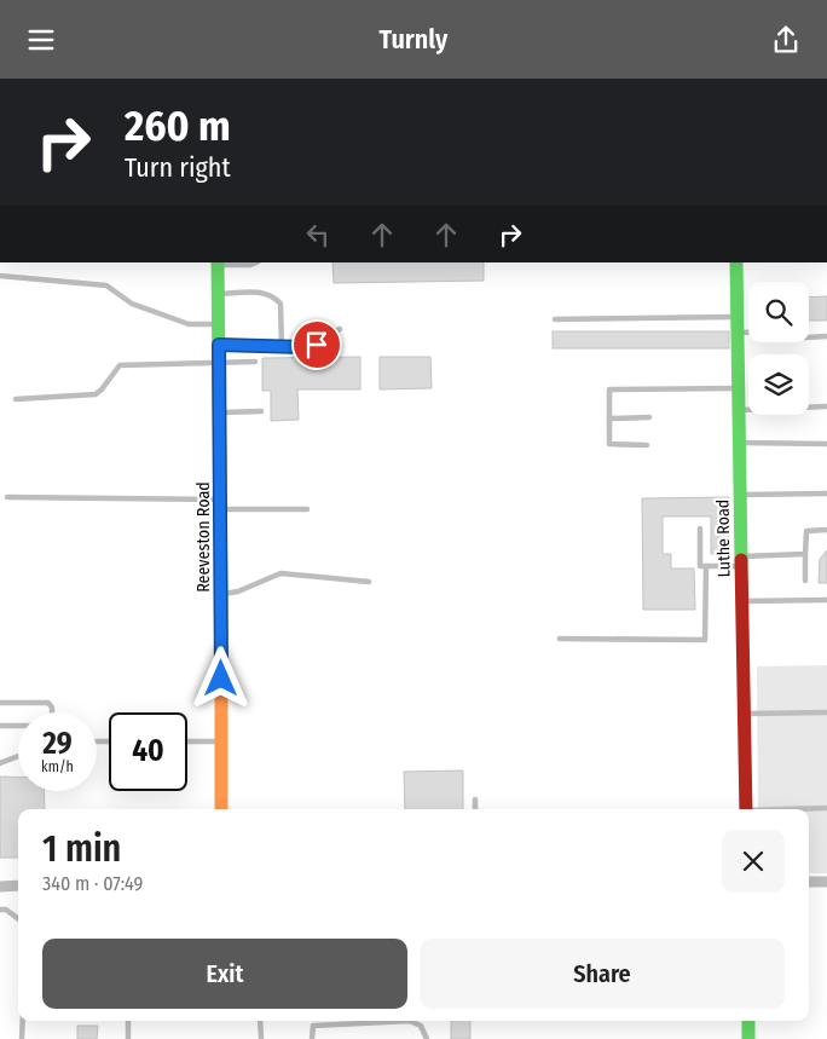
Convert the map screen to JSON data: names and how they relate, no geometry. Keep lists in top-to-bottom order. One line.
{"streets":{"street":["Reeveston Road","Luthe Road"]},"page":{"header":"Turnly","turn":["260 m","Turn right"],"speed":"29 km/h","limit":"40","heading":["1 min","340 m · 07:49"],"buttons":["Exit","Share"]}}
